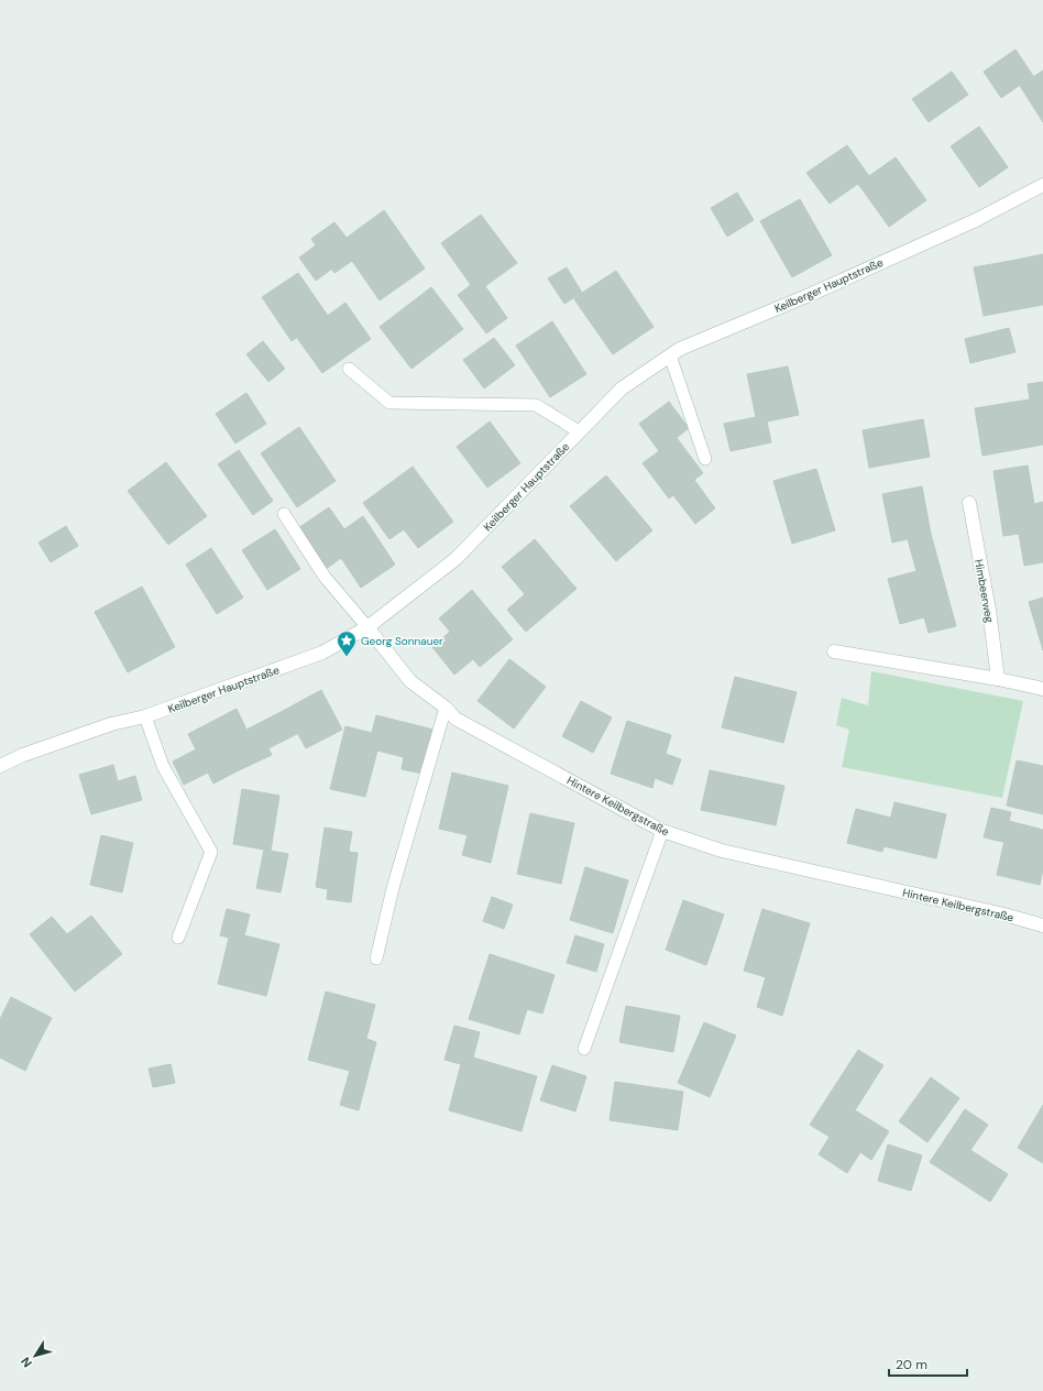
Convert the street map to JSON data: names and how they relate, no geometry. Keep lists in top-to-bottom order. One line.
{"streets":{"street":["Keilberger Hauptstraße","Himbeerweg","Hintere Keilbergstraße"]},"crossings":[["Keilberger Hauptstraße","Hintere Keilbergstraße"]],"places":{"place":["Georg Sonnauer"]},"scale_bar":"20 m","north":"bottom left"}
